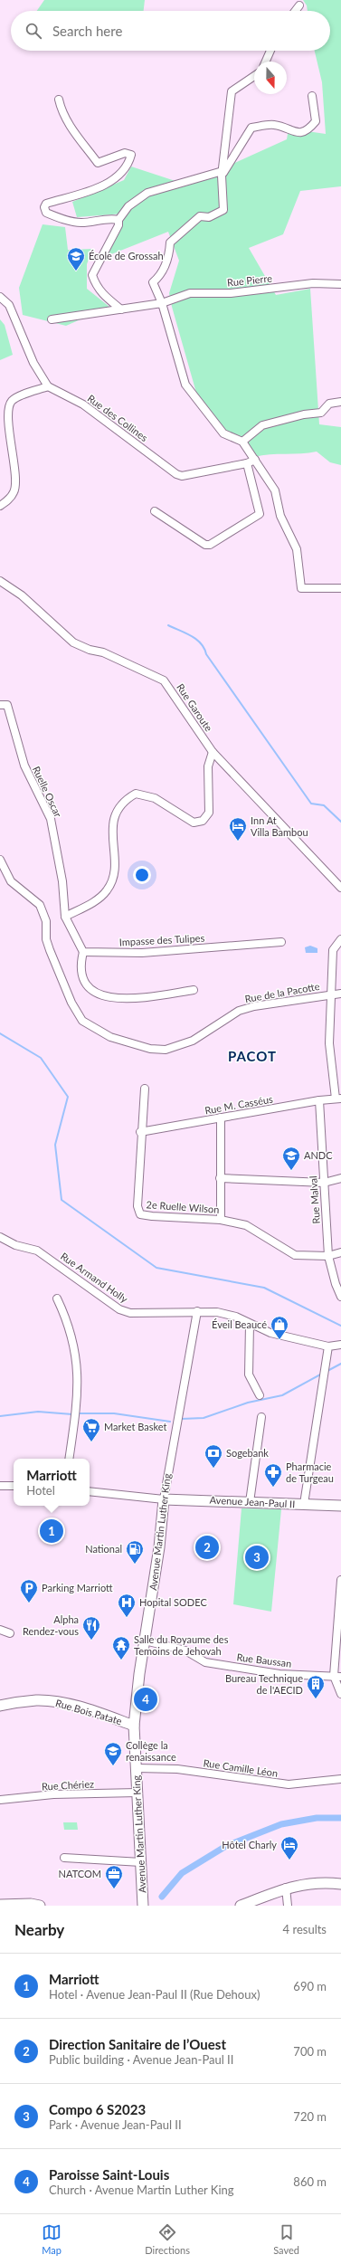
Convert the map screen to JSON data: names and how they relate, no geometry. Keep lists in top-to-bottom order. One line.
{"streets":{"street":["Rue Pierre","Rue des Collines","Rue Garoute","Ruelle Oscar","Impasse des Tulipes","Rue de la Pacotte","Rue M. Casséus","Rue Malval","2e Ruelle Wilson","Rue Armand Holly","Avenue Jean-Paul II","Avenue Martin Luther King","Rue Baussan","Rue Bois Patate","Rue Camille Léon","Rue Chériez"]},"crossings":[["Rue M. Casséus","Rue Malval"],["Rue M. Casséus","2e Ruelle Wilson"],["Rue Malval","2e Ruelle Wilson"],["Rue Armand Holly","Avenue Martin Luther King"],["Avenue Jean-Paul II","Avenue Martin Luther King"],["Avenue Martin Luther King","Rue Baussan"],["Avenue Martin Luther King","Rue Bois Patate"],["Avenue Martin Luther King","Rue Camille Léon"],["Avenue Martin Luther King","Rue Chériez"]],"districts":["PACOT"],"places":{"school or university":["École de Grossah","ANDC","Collège la renaissance"],"hotel":["Inn At Villa Bambou","Hôtel Charly"],"shop":["Éveil Beaucé"],"supermarket":["Market Basket"],"bank":["Sogebank"],"pharmacy":["Pharmacie de Turgeau"],"fuel station":["National"],"parking":["Parking Marriott"],"hospital":["Hopital SODEC"],"restaurant":["Alpha Rendez-vous"],"temple":["Salle du Royaume des Temoins de Jehovah"],"building":["Bureau Technique de l'AECID"],"office":["NATCOM"]},"north":"bottom","page":{"search":"Search here","popup":["Marriott","Hotel"],"pins":["1","2","3","4"],"heading":["Nearby","4 results"],"list":[{"mark":"1","name":"Marriott","note":"Hotel · Avenue Jean-Paul II (Rue Dehoux)","value":"690 m"},{"mark":"2","name":"Direction Sanitaire de l’Ouest","note":"Public building · Avenue Jean-Paul II","value":"700 m"},{"mark":"3","name":"Compo 6 S2023","note":"Park · Avenue Jean-Paul II","value":"720 m"},{"mark":"4","name":"Paroisse Saint-Louis","note":"Church · Avenue Martin Luther King","value":"860 m"}],"nav":["Map","Directions","Saved"]}}
